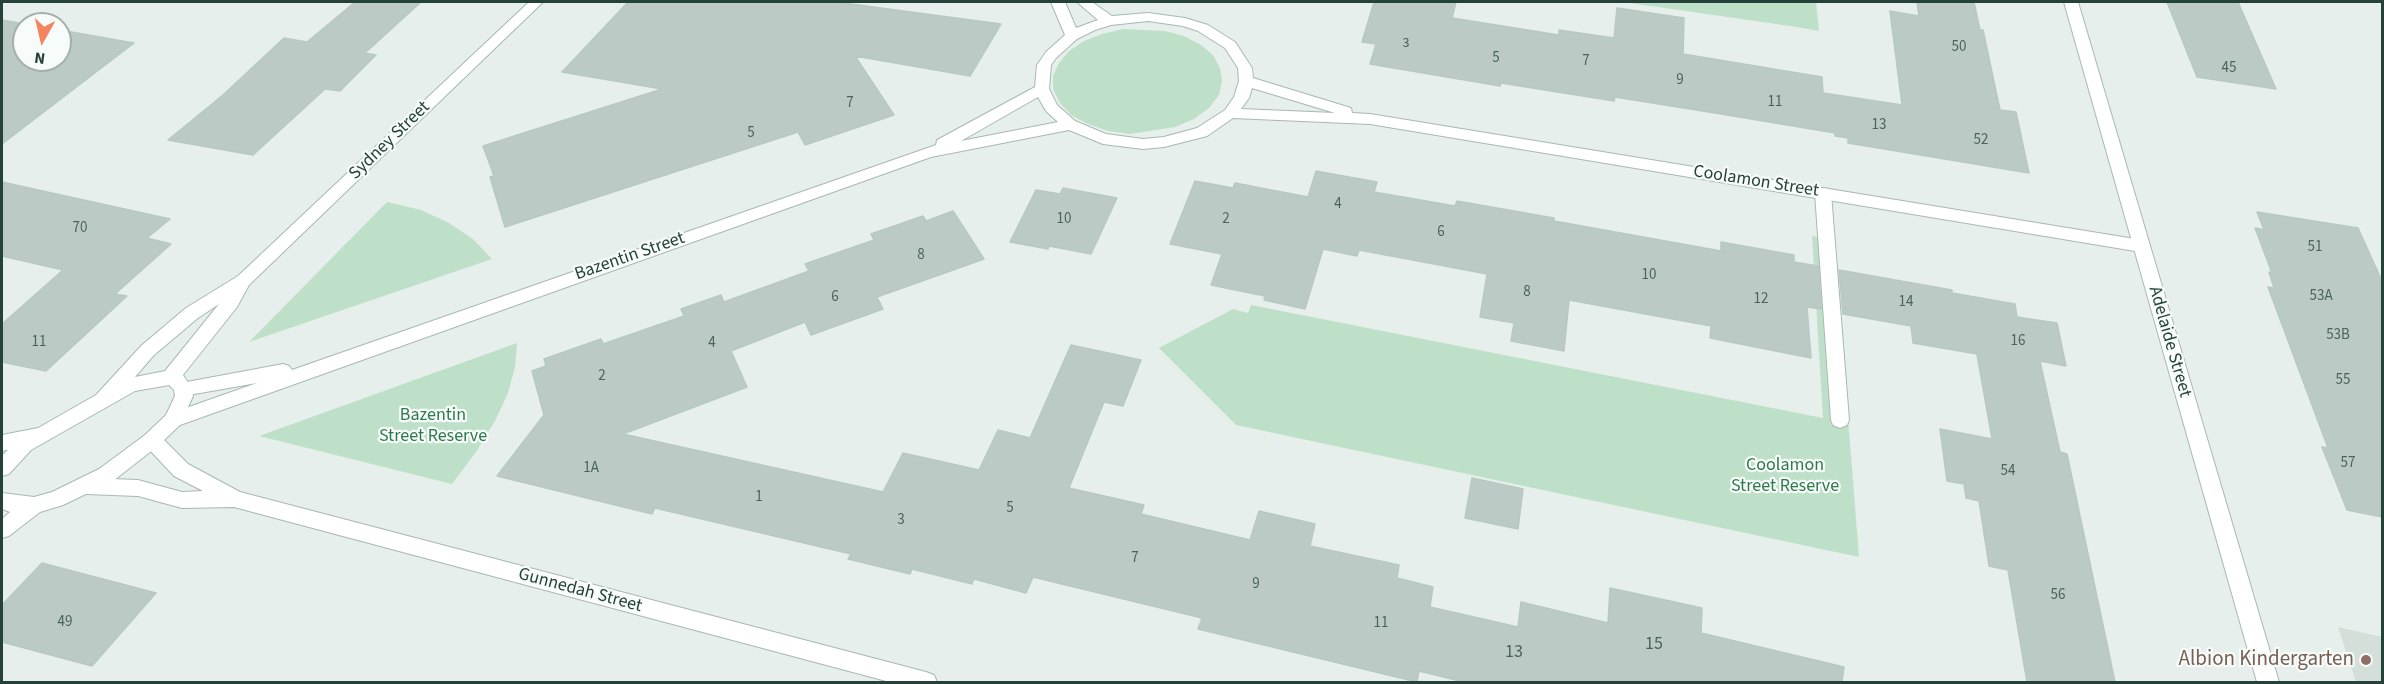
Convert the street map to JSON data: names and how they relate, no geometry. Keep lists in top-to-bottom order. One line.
{"streets":{"street":["Sydney Street","Coolamon Street","Bazentin Street","Adelaide Street","Gunnedah Street"]},"crossings":[["Sydney Street","Bazentin Street"],["Sydney Street","Gunnedah Street"],["Coolamon Street","Bazentin Street"],["Coolamon Street","Adelaide Street"]],"parks":["Bazentin Street Reserve","Coolamon Street Reserve"],"places":["Albion Kindergarten"],"house_numbers":["3","50","5","7","45","9","11","7","13","5","52","4","10","2","70","6","51","8","10","8","53A","6","12","14","53B","16","11","4","2","55","57","1A","54","1","5","3","7","9","56","49","11","15","13"],"north":"bottom"}
